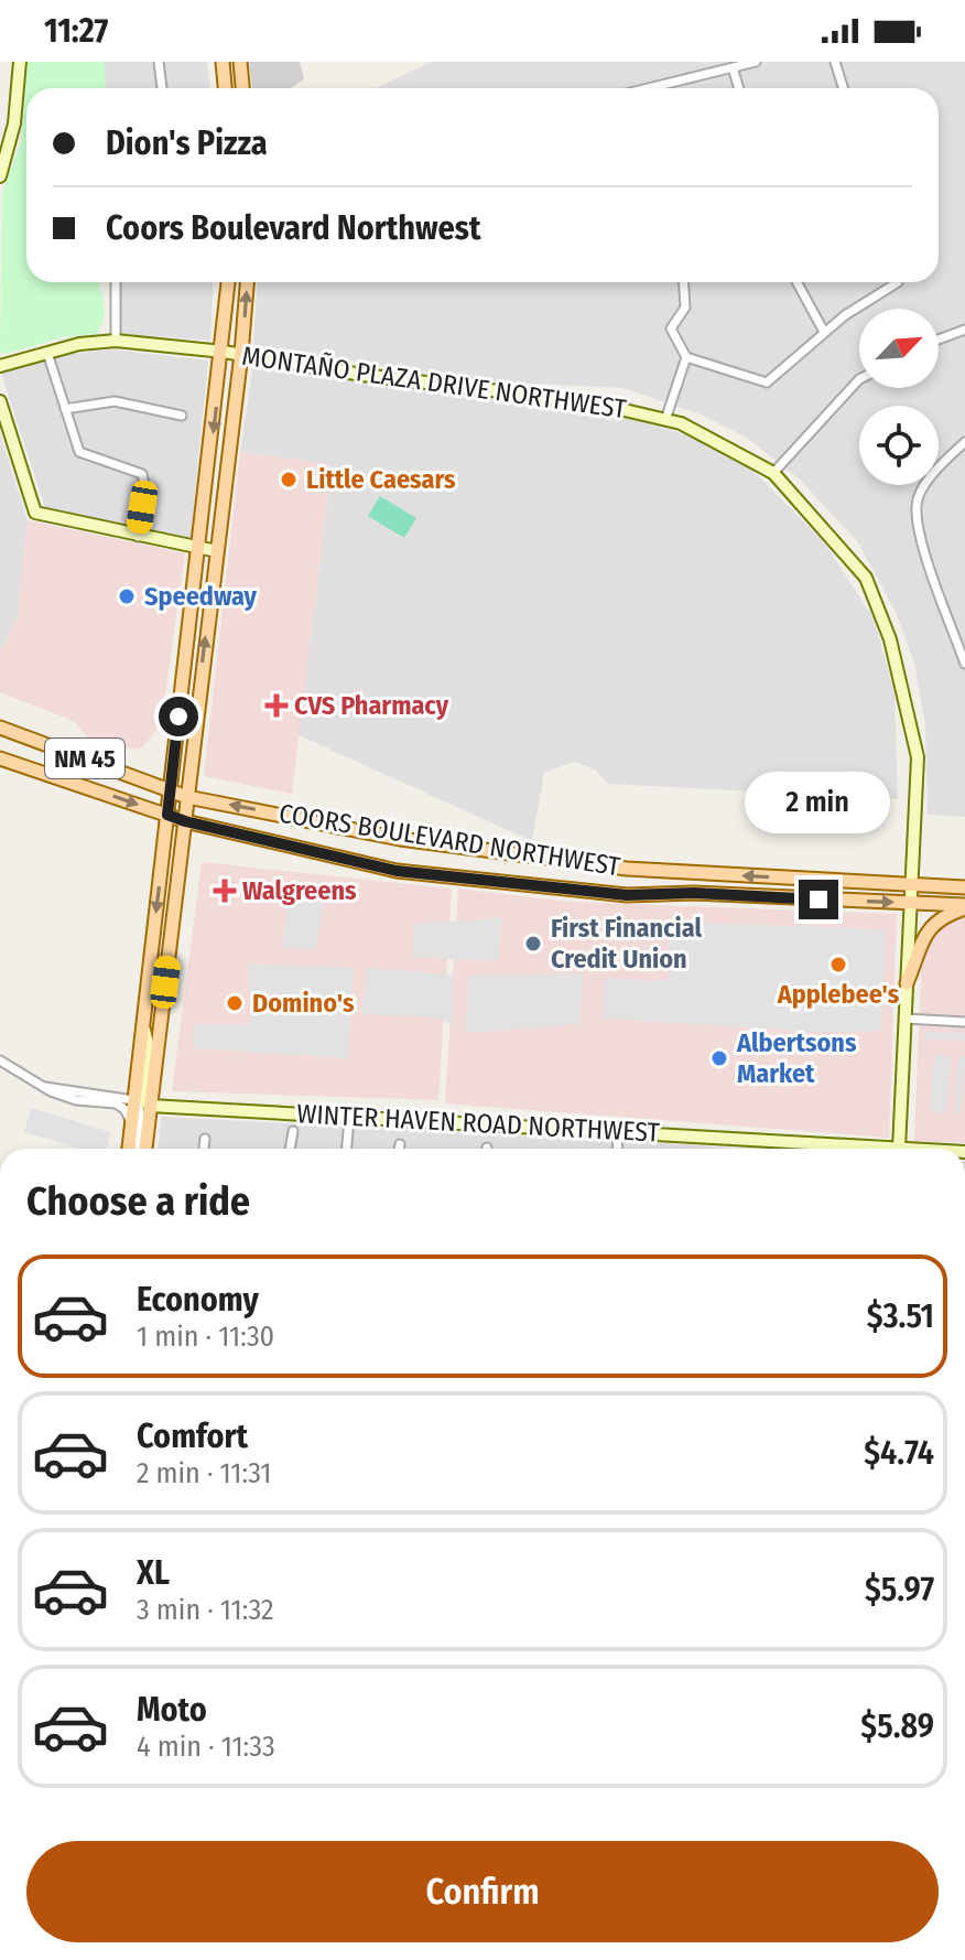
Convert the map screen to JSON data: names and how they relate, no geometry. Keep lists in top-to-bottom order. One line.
{"streets":{"main road":["NM 45","COORS BOULEVARD NORTHWEST"],"street":["MONTAÑO PLAZA DRIVE NORTHWEST","WINTER HAVEN ROAD NORTHWEST"]},"crossings":[["MONTAÑO PLAZA DRIVE NORTHWEST","COORS BOULEVARD NORTHWEST"],["MONTAÑO PLAZA DRIVE NORTHWEST","WINTER HAVEN ROAD NORTHWEST"]],"places":{"other":["Little Caesars","Speedway","First Financial Credit Union","Applebee's","Domino's","Albertsons Market"],"health":["CVS Pharmacy","Walgreens"]},"north":"top right","page":{"status":"11:27","banner":["Dion's Pizza","Coors Boulevard Northwest"],"bubble":"2 min","heading":"Choose a ride","list":[{"name":"Economy","note":"1 min · 11:30","value":"$3.51"},{"name":"Comfort","note":"2 min · 11:31","value":"$4.74"},{"name":"XL","note":"3 min · 11:32","value":"$5.97"},{"name":"Moto","note":"4 min · 11:33","value":"$5.89"}],"buttons":"Confirm"}}
